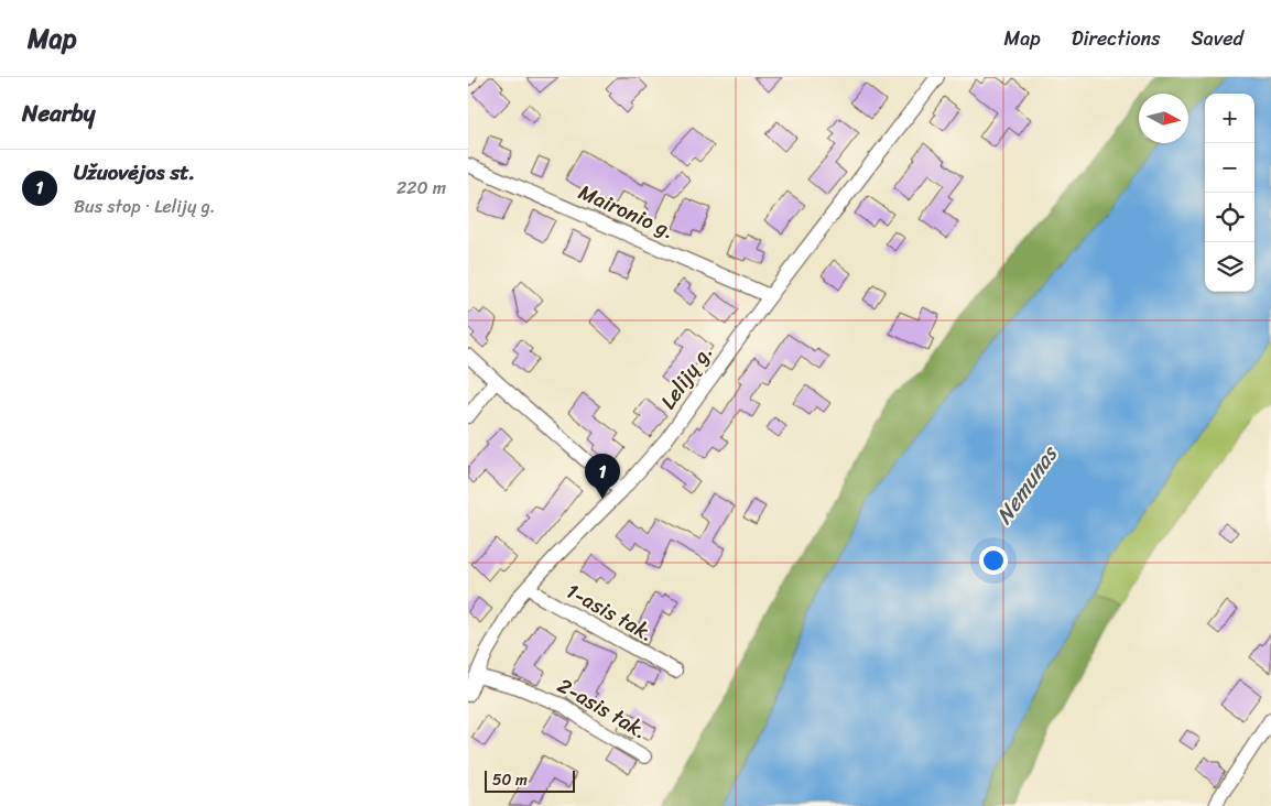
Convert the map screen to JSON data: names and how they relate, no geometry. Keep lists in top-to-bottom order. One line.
{"streets":{"street":["Maironio g.","Lelijų g.","1-asis tak.","2-asis tak."]},"crossings":[["Maironio g.","Lelijų g."],["Lelijų g.","1-asis tak."],["Lelijų g.","2-asis tak."]],"water":["Nemunas"],"scale_bar":"50 m","north":"right","page":{"header":"Map","nav":["Map","Directions","Saved"],"heading":"Nearby","map_buttons":["+","−"],"list":[{"mark":"1","name":"Užuovėjos st.","note":"Bus stop · Lelijų g.","value":"220 m"}],"pins":"1","scale":"50 m"}}
